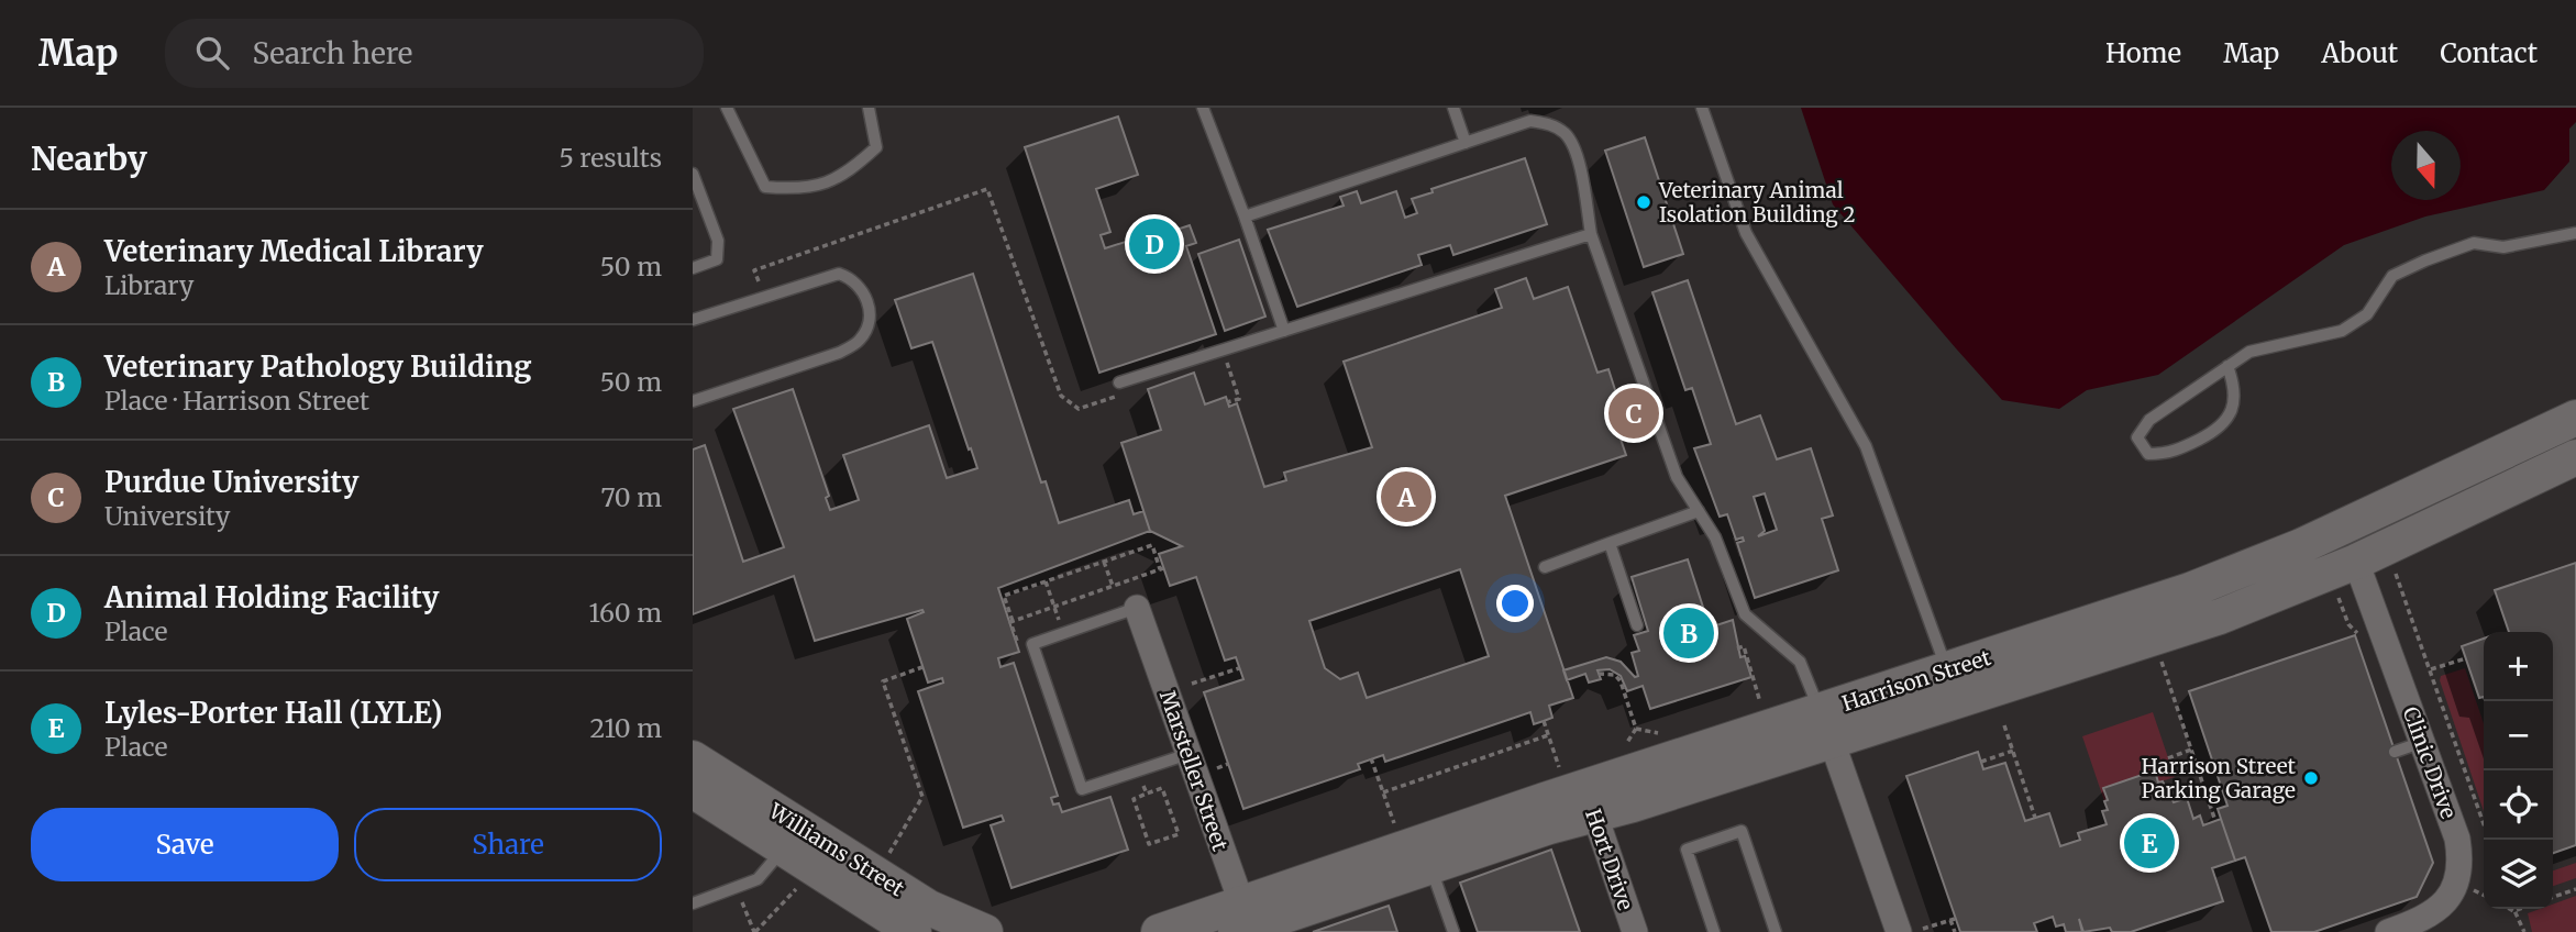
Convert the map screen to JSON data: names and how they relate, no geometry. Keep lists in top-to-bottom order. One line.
{"streets":{"main road":["Harrison Street","Williams Street"],"street":["Clinic Drive","Marsteller Street","Hort Drive"]},"crossings":[["Harrison Street","Clinic Drive"],["Harrison Street","Marsteller Street"],["Harrison Street","Hort Drive"]],"places":["Veterinary Animal Isolation Building 2","Harrison Street Parking Garage"],"north":"bottom","page":{"header":"Map","search":"Search here","nav":["Home","Map","About","Contact"],"heading":["Nearby","5 results"],"list":[{"mark":"A","name":"Veterinary Medical Library","note":"Library","value":"50 m"},{"mark":"B","name":"Veterinary Pathology Building","note":"Place · Harrison Street","value":"50 m"},{"mark":"C","name":"Purdue University","note":"University","value":"70 m"},{"mark":"D","name":"Animal Holding Facility","note":"Place","value":"160 m"},{"mark":"E","name":"Lyles-Porter Hall (LYLE)","note":"Place","value":"210 m"}],"pins":["D","C","A","B","E"],"map_buttons":["+","−"],"buttons":["Save","Share"]}}
